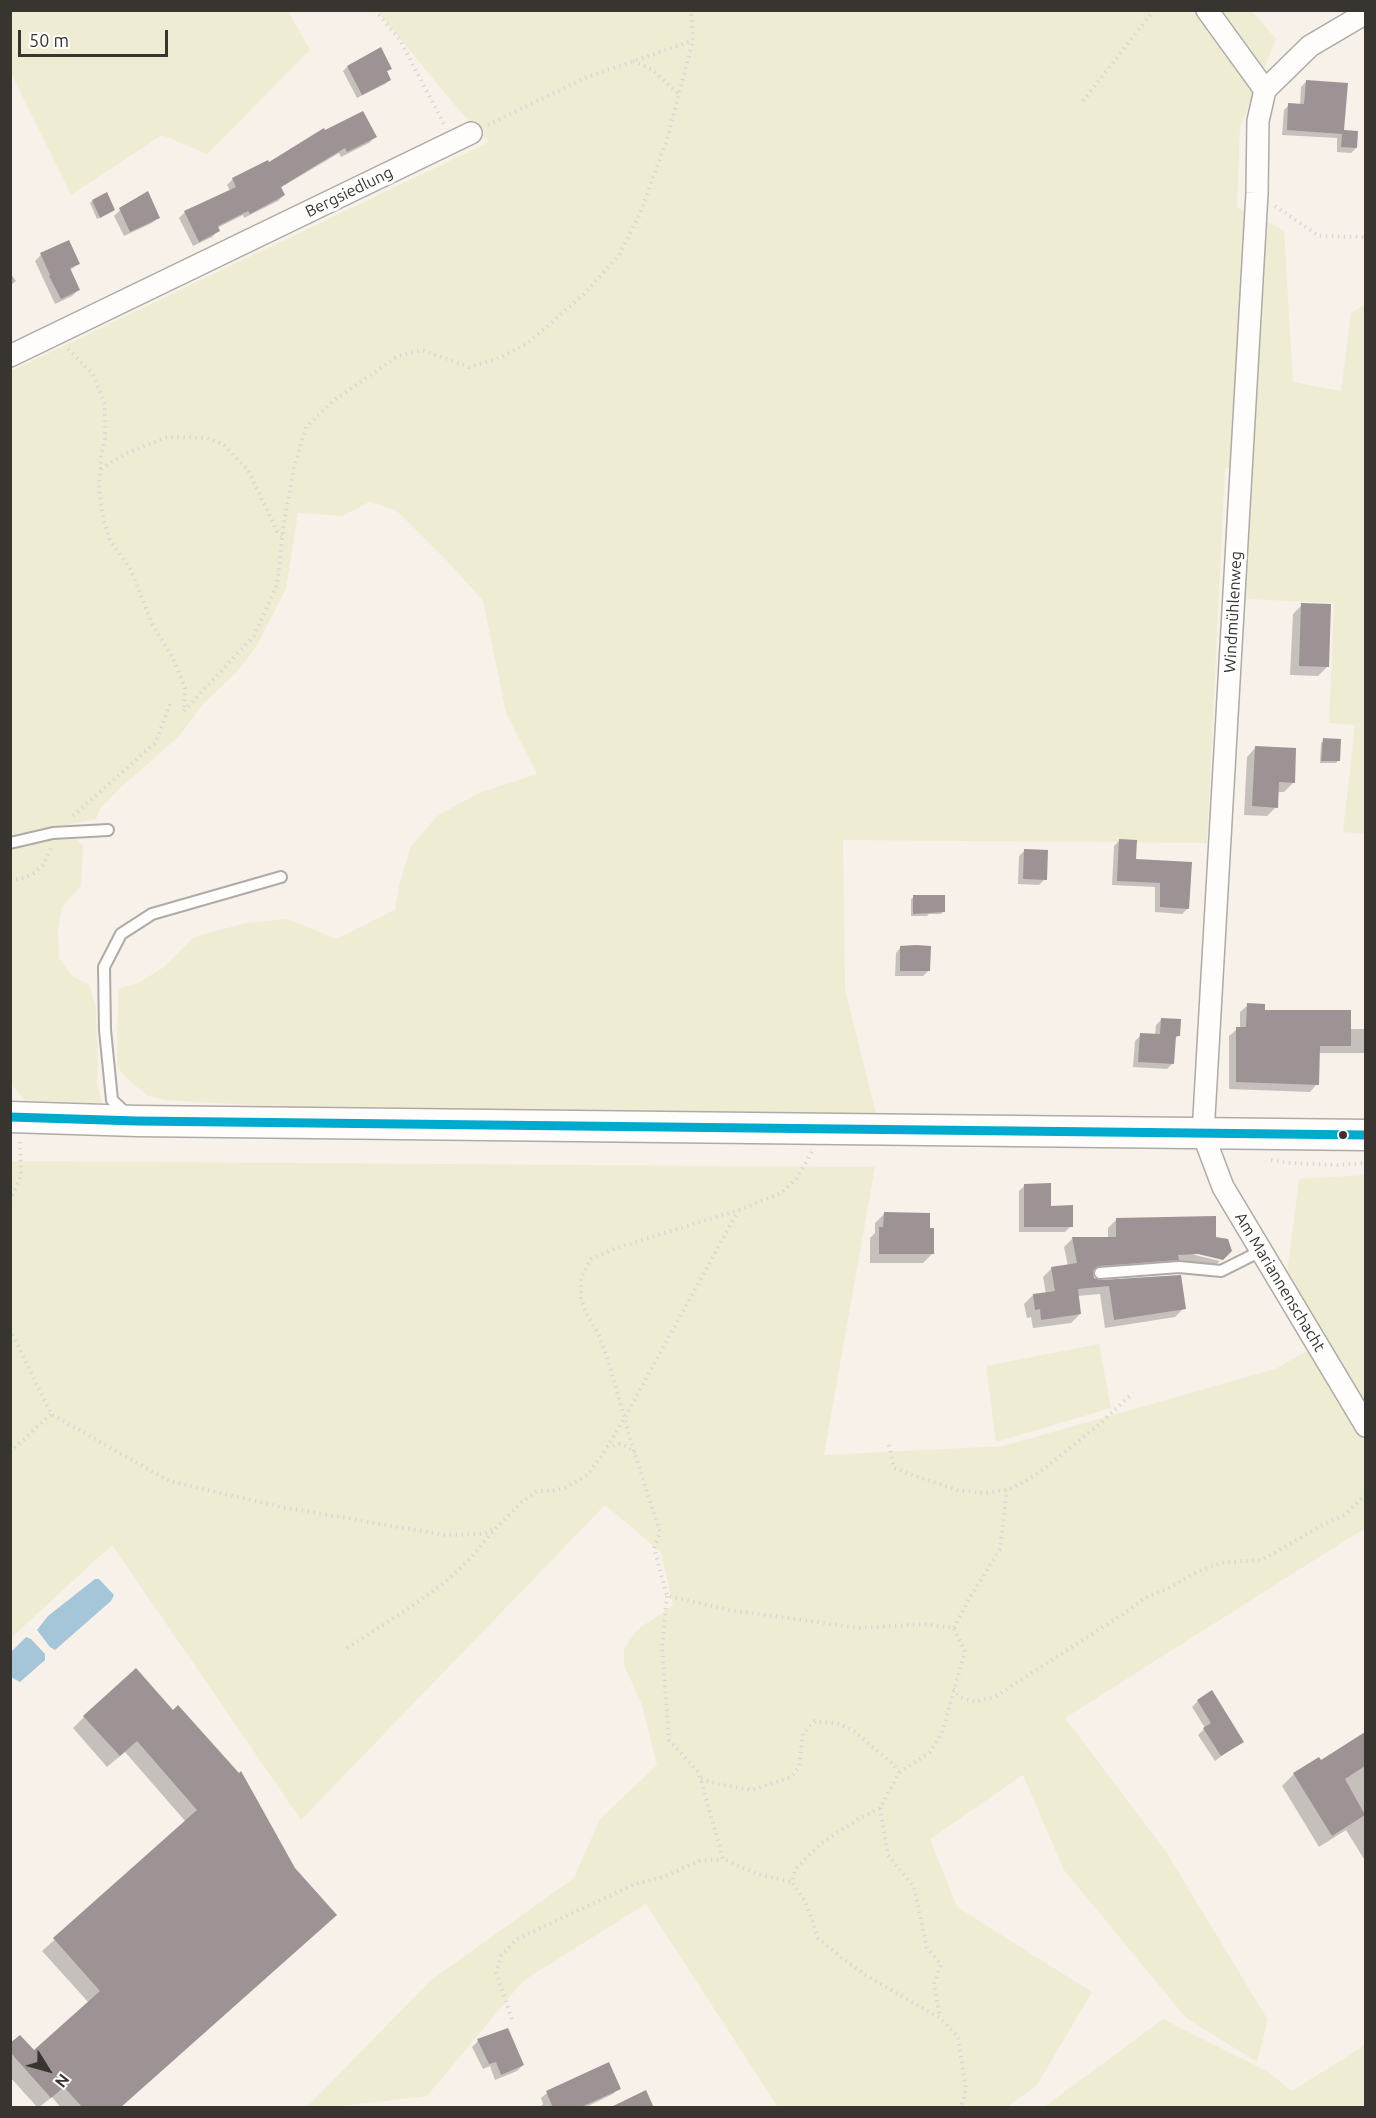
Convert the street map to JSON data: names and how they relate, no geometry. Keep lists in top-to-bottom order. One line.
{"streets":{"street":["Bergsiedlung","Windmühlenweg","Am Mariannenschacht"]},"crossings":[["Windmühlenweg","Am Mariannenschacht"]],"scale_bar":"50 m","north":"bottom right"}
